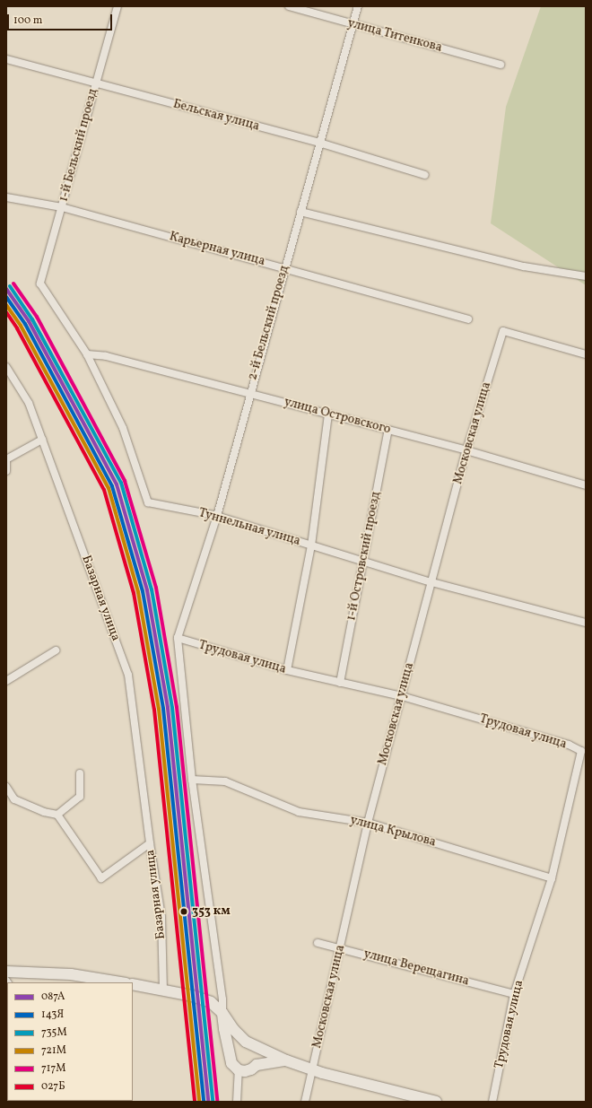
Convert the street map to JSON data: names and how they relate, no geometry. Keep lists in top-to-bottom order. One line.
{"streets":{"street":["улица Титенкова","Бельская улица","1-й Бельский проезд","Карьерная улица","2-й Бельский проезд","улица Островского","Московская улица","Туннельная улица","1-й Островский проезд","Базарная улица","Трудовая улица","улица Крылова","улица Верещагина"]},"crossings":[["улица Титенкова","2-й Бельский проезд"],["Бельская улица","1-й Бельский проезд"],["Бельская улица","2-й Бельский проезд"],["1-й Бельский проезд","Карьерная улица"],["1-й Бельский проезд","Туннельная улица"],["Карьерная улица","2-й Бельский проезд"],["2-й Бельский проезд","улица Островского"],["2-й Бельский проезд","Туннельная улица"],["2-й Бельский проезд","Трудовая улица"],["улица Островского","Московская улица"],["улица Островского","Туннельная улица"],["улица Островского","1-й Островский проезд"],["Московская улица","Туннельная улица"],["Московская улица","Трудовая улица"],["Московская улица","улица Крылова"],["Московская улица","улица Верещагина"],["Туннельная улица","1-й Островский проезд"],["1-й Островский проезд","Трудовая улица"],["Трудовая улица","улица Крылова"],["Трудовая улица","улица Верещагина"]],"places":["353 км"],"lines":["transit line 717М","transit line 735М","transit line 087А","transit line 143Я","transit line 721М","transit line 027Б"],"legend":["087А","143Я","735М","721М","717М","027Б"],"scale_bar":"100 m"}
